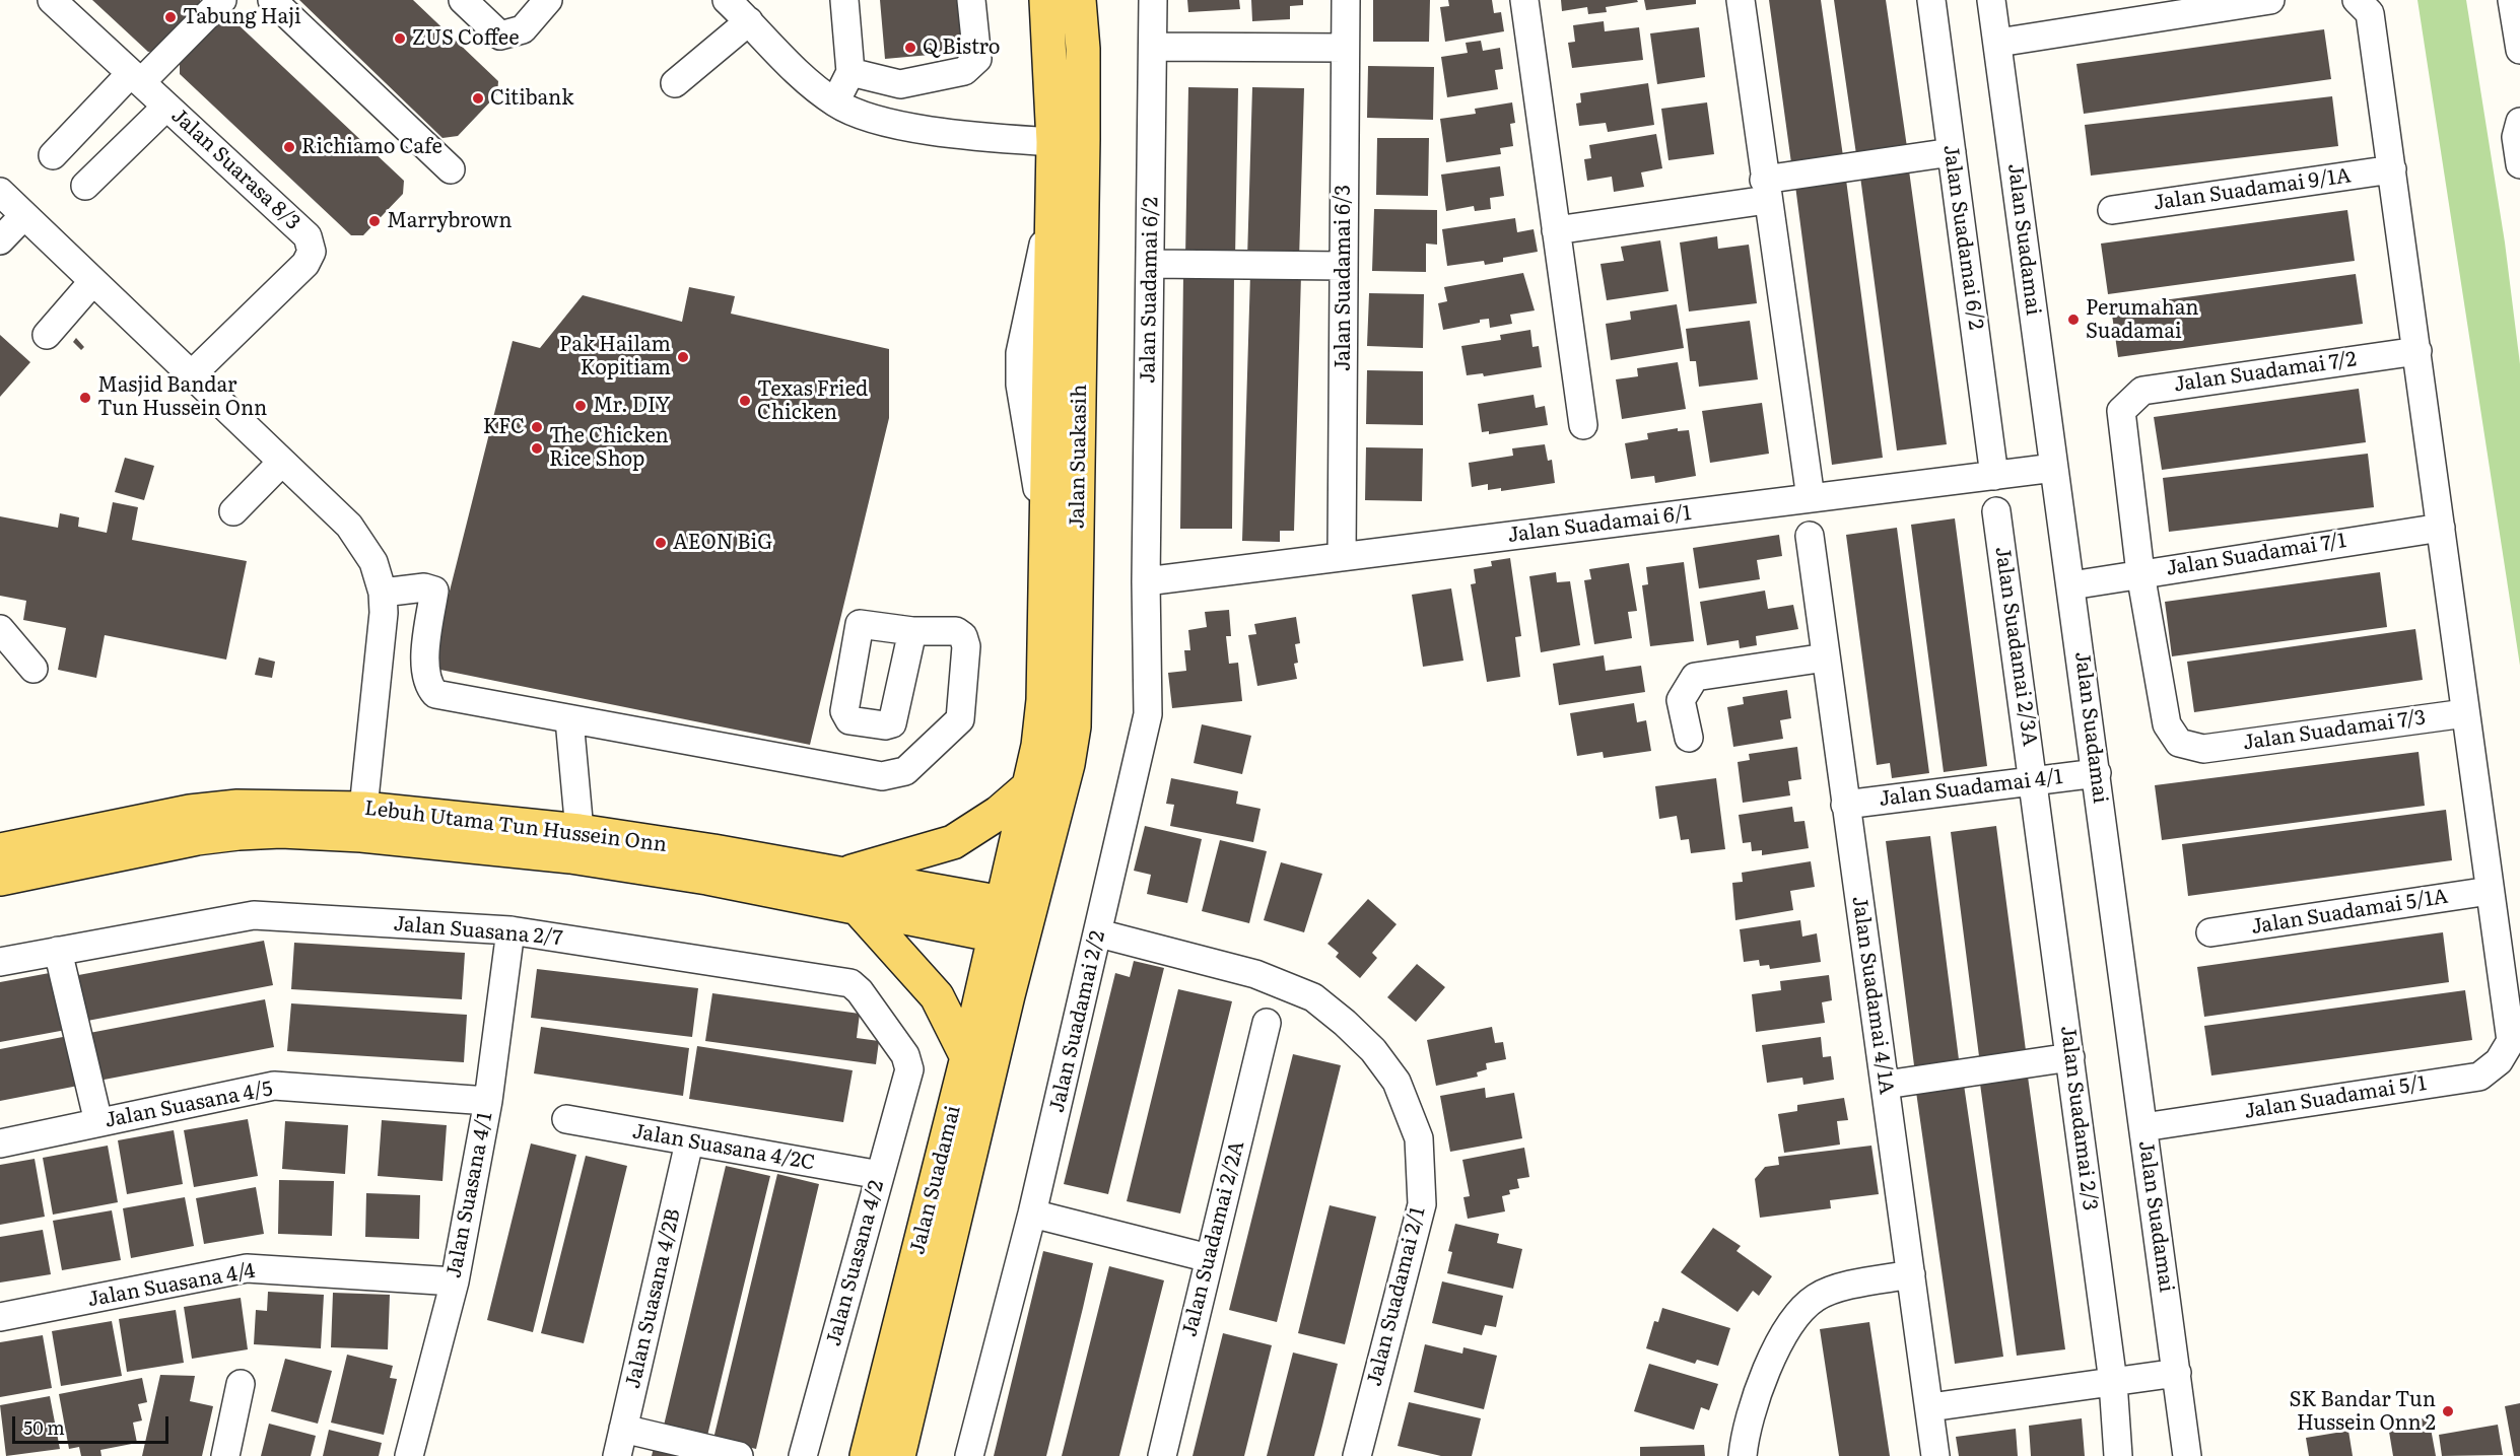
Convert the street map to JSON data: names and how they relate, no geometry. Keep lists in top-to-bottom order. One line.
{"streets":{"main road":["Jalan Suadamai","Jalan Suakasih","Lebuh Utama Tun Hussein Onn"],"street":["Jalan Suarasa 8/3","Jalan Suadamai 9/1A","Jalan Suadamai 6/2","Jalan Suadamai 6/3","Jalan Suadamai 7/2","Jalan Suadamai 6/1","Jalan Suadamai 7/1","Jalan Suadamai 2/3A","Jalan Suadamai 7/3","Jalan Suadamai 4/1","Jalan Suadamai 5/1A","Jalan Suasana 2/7","Jalan Suadamai 4/1A","Jalan Suadamai 2/2","Jalan Suadamai 5/1","Jalan Suasana 4/5","Jalan Suadamai 2/3","Jalan Suasana 4/2C","Jalan Suasana 4/1","Jalan Suadamai 2/2A","Jalan Suasana 4/2","Jalan Suasana 4/4","Jalan Suadamai 2/1","Jalan Suasana 4/2B"]},"crossings":[["Jalan Suadamai 6/2","Jalan Suadamai 6/1"],["Jalan Suadamai 6/2","Jalan Suadamai 2/2"],["Jalan Suadamai","Jalan Suakasih"],["Jalan Suadamai","Jalan Suadamai 6/1"],["Jalan Suadamai","Jalan Suadamai 7/1"],["Jalan Suadamai","Jalan Suadamai 4/1"],["Jalan Suadamai","Lebuh Utama Tun Hussein Onn"],["Jalan Suadamai","Jalan Suadamai 5/1"],["Jalan Suadamai 6/3","Jalan Suadamai 6/1"],["Jalan Suadamai 7/2","Jalan Suadamai 7/1"],["Jalan Suadamai 7/2","Jalan Suadamai 7/3"],["Jalan Suakasih","Lebuh Utama Tun Hussein Onn"],["Jalan Suadamai 6/1","Jalan Suadamai 2/2"],["Jalan Suadamai 7/1","Jalan Suadamai 7/3"],["Jalan Suadamai 2/3A","Jalan Suadamai 4/1"],["Jalan Suadamai 2/3A","Jalan Suadamai 2/3"],["Jalan Suadamai 4/1","Jalan Suadamai 4/1A"],["Jalan Suadamai 4/1","Jalan Suadamai 2/3"],["Jalan Suadamai 5/1A","Jalan Suadamai 5/1"],["Jalan Suasana 2/7","Jalan Suasana 4/1"],["Jalan Suasana 2/7","Jalan Suasana 4/2"],["Jalan Suadamai 2/2","Jalan Suadamai 2/1"],["Jalan Suasana 4/5","Jalan Suasana 4/1"],["Jalan Suasana 4/2C","Jalan Suasana 4/2"],["Jalan Suasana 4/2C","Jalan Suasana 4/2B"],["Jalan Suasana 4/1","Jalan Suasana 4/4"]],"places":["Tabung Haji","ZUS Coffee","Q Bistro","Citibank","Richiamo Cafe","Marrybrown","Perumahan Suadamai","Pak Hailam Kopitiam","Masjid Bandar Tun Hussein Onn","Texas Fried Chicken","Mr. DIY","KFC","The Chicken Rice Shop","AEON BiG","SK Bandar Tun Hussein Onn 2"],"scale_bar":"50 m"}
